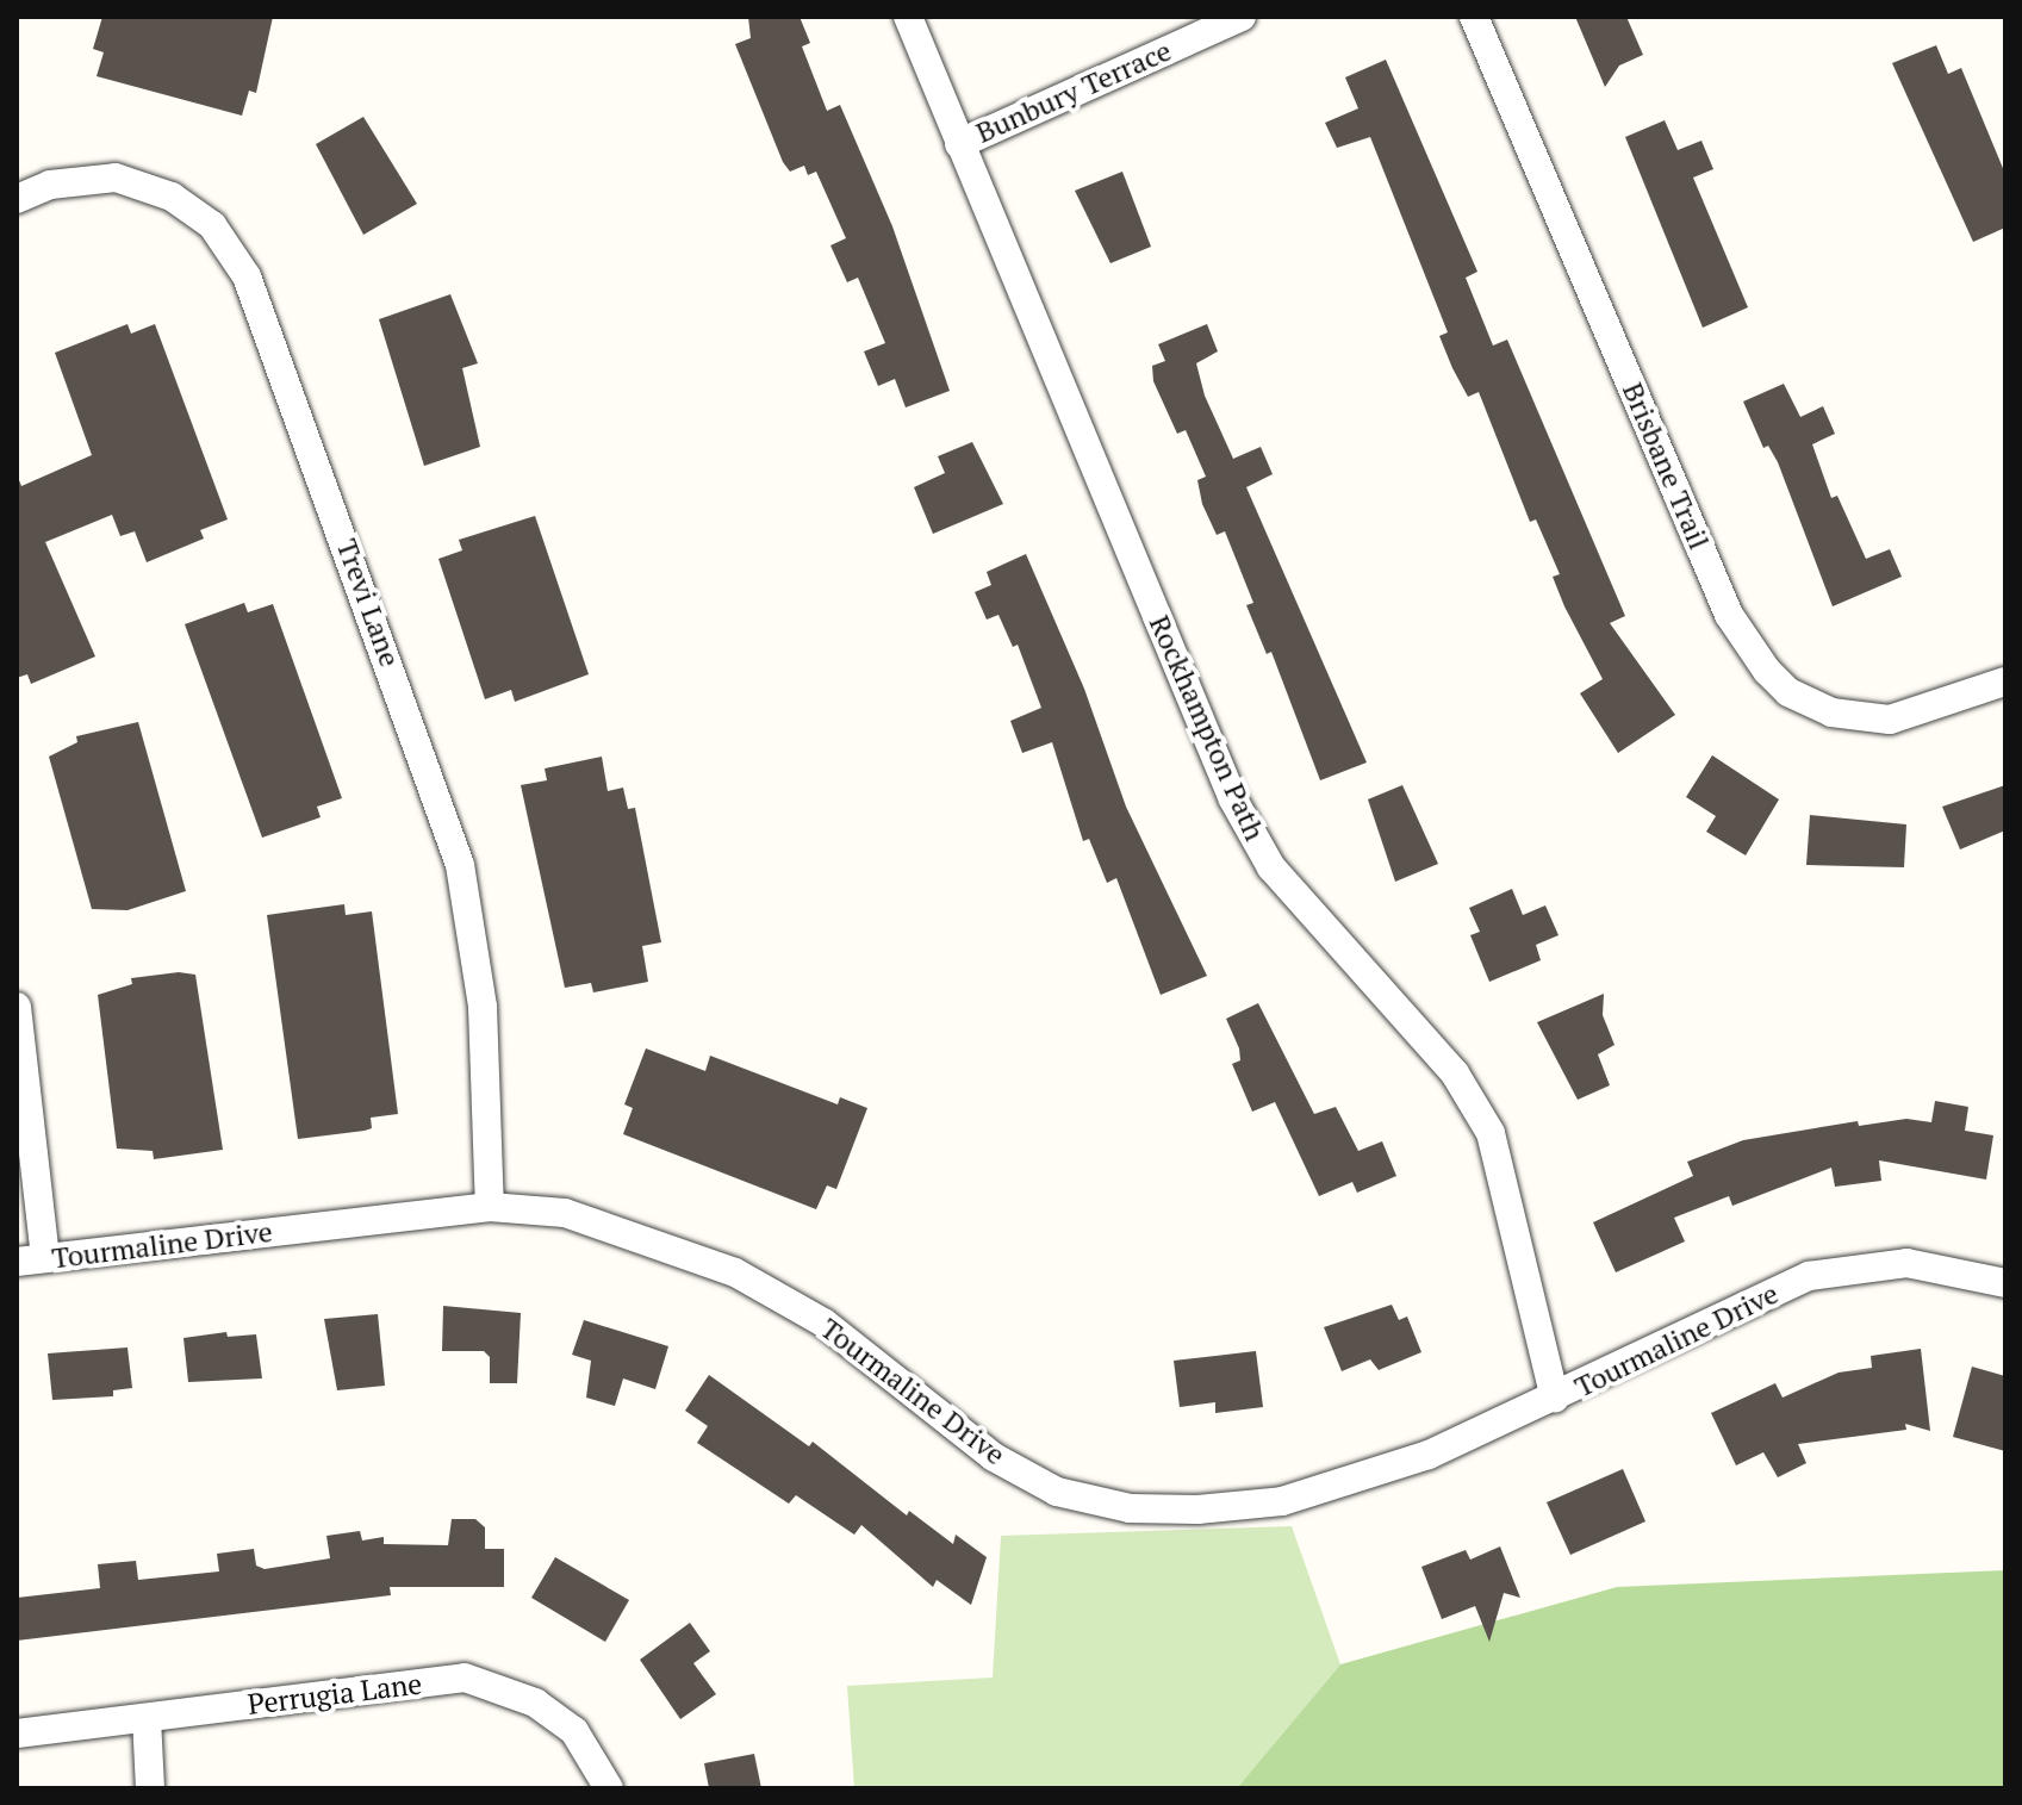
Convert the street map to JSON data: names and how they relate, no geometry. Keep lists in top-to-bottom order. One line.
{"streets":{"street":["Bunbury Terrace","Brisbane Trail","Trevi Lane","Rockhampton Path","Tourmaline Drive","Perrugia Lane"]},"crossings":[["Bunbury Terrace","Rockhampton Path"],["Trevi Lane","Tourmaline Drive"],["Rockhampton Path","Tourmaline Drive"]]}
